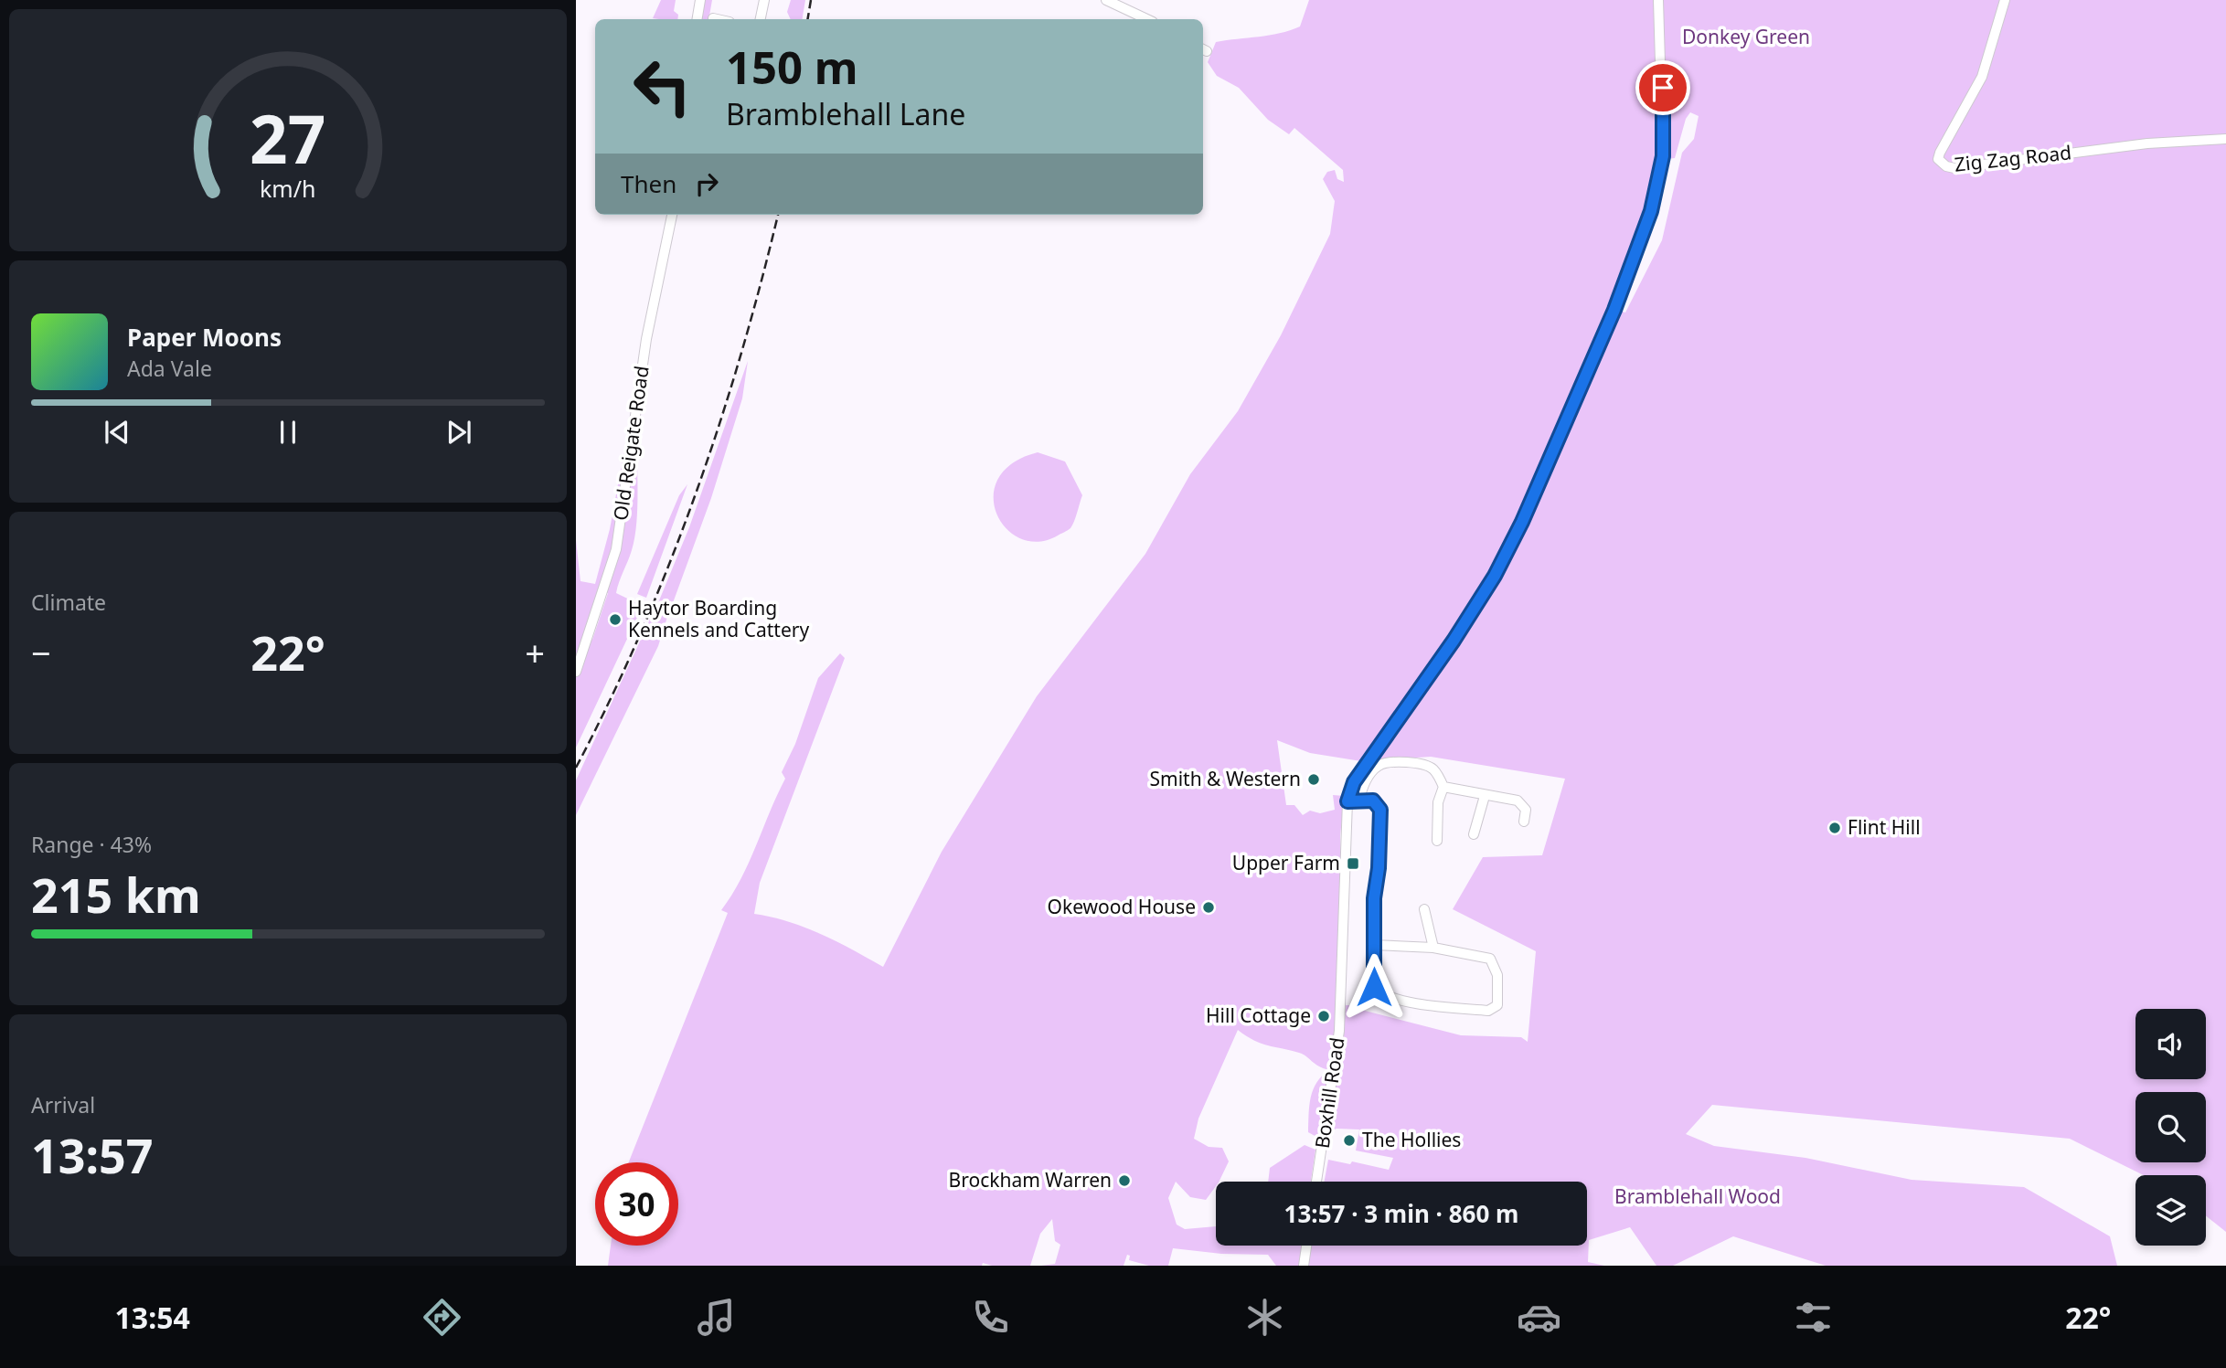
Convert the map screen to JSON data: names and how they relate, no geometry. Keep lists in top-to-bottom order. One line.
{"streets":{"street":["Zig Zag Road","Old Reigate Road","Boxhill Road"]},"parks":["Donkey Green","Bramblehall Wood"],"places":{"other":["Haytor Boarding Kennels and Cattery","Smith & Western","Flint Hill","Okewood House","Hill Cottage","The Hollies","Brockham Warren"],"transit":["Upper Farm"]},"page":{"turn":["150 m","Bramblehall Lane"],"then":"Then","song":["Paper Moons","Ada Vale"],"tile":["Climate",["Range · 43%","215 km"],["Arrival","13:57"]],"heat":["−","22°","+"],"limit":"30","trip":"13:57 · 3 min · 860 m","tabs":["13:54","22°"],"gauge":["27","km/h"]}}
